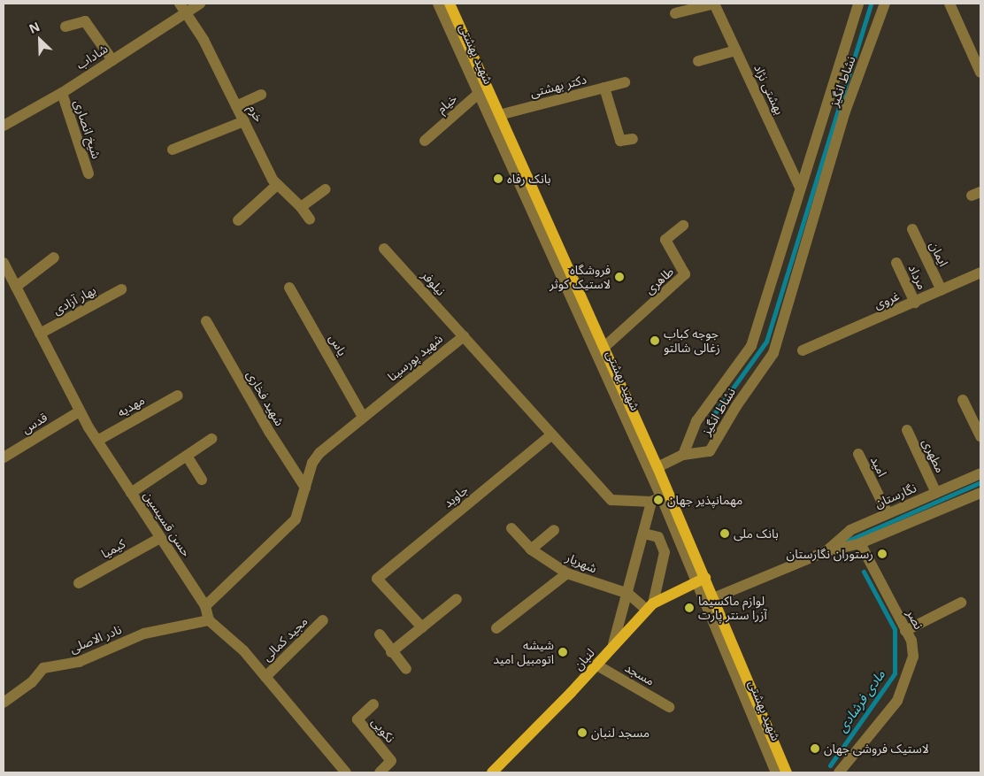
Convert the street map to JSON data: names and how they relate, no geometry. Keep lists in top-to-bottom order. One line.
{"streets":{"main road":["شهید بهشتی","لنبان"],"street":["شاداب","نشاط انگیز","دکتر بهشتی","بهشتی نژاد","خیام","خرم","شیخ انصاری","ایمان","مرداد","طاهری","نیلوفر","بهار آزادی","غروی","یاس","شهید پورسینا","شهید فخاری","مهدیه","قدس","مطهری","امید","نگارستان","جاوید","حسن قسیسین","کیمیا","شهریار","نصر","نادر الاصلی","مجید کمالی","مسجد","نکویی"]},"crossings":[["شهید بهشتی","دکتر بهشتی"],["شهید بهشتی","خیام"],["شهید بهشتی","طاهری"],["شهید بهشتی","نگارستان"],["شهید بهشتی","لنبان"],["شاداب","خرم"],["شاداب","شیخ انصاری"],["نشاط انگیز","بهشتی نژاد"],["ایمان","غروی"],["مرداد","غروی"],["نیلوفر","شهید پورسینا"],["بهار آزادی","حسن قسیسین"],["یاس","شهید پورسینا"],["شهید پورسینا","شهید فخاری"],["شهید پورسینا","حسن قسیسین"],["مهدیه","حسن قسیسین"],["قدس","حسن قسیسین"],["مطهری","نگارستان"],["امید","نگارستان"],["نگارستان","نصر"],["حسن قسیسین","کیمیا"],["حسن قسیسین","نادر الاصلی"],["شهریار","لنبان"],["لنبان","مسجد"]],"water":["مادی فرشادی"],"places":["بانک رفاه","فروشگاه لاستیک کوثر","جوجه کباب زغالی شالتو","مهمانپذیر جهان","بانک ملی","رستوران نگارستان","لوازم ماکسیما آزرا سنتر پارت","شیشه اتومبیل امید","مسجد لنبان","لاستیک فروشی جهان"],"north":"top left"}
